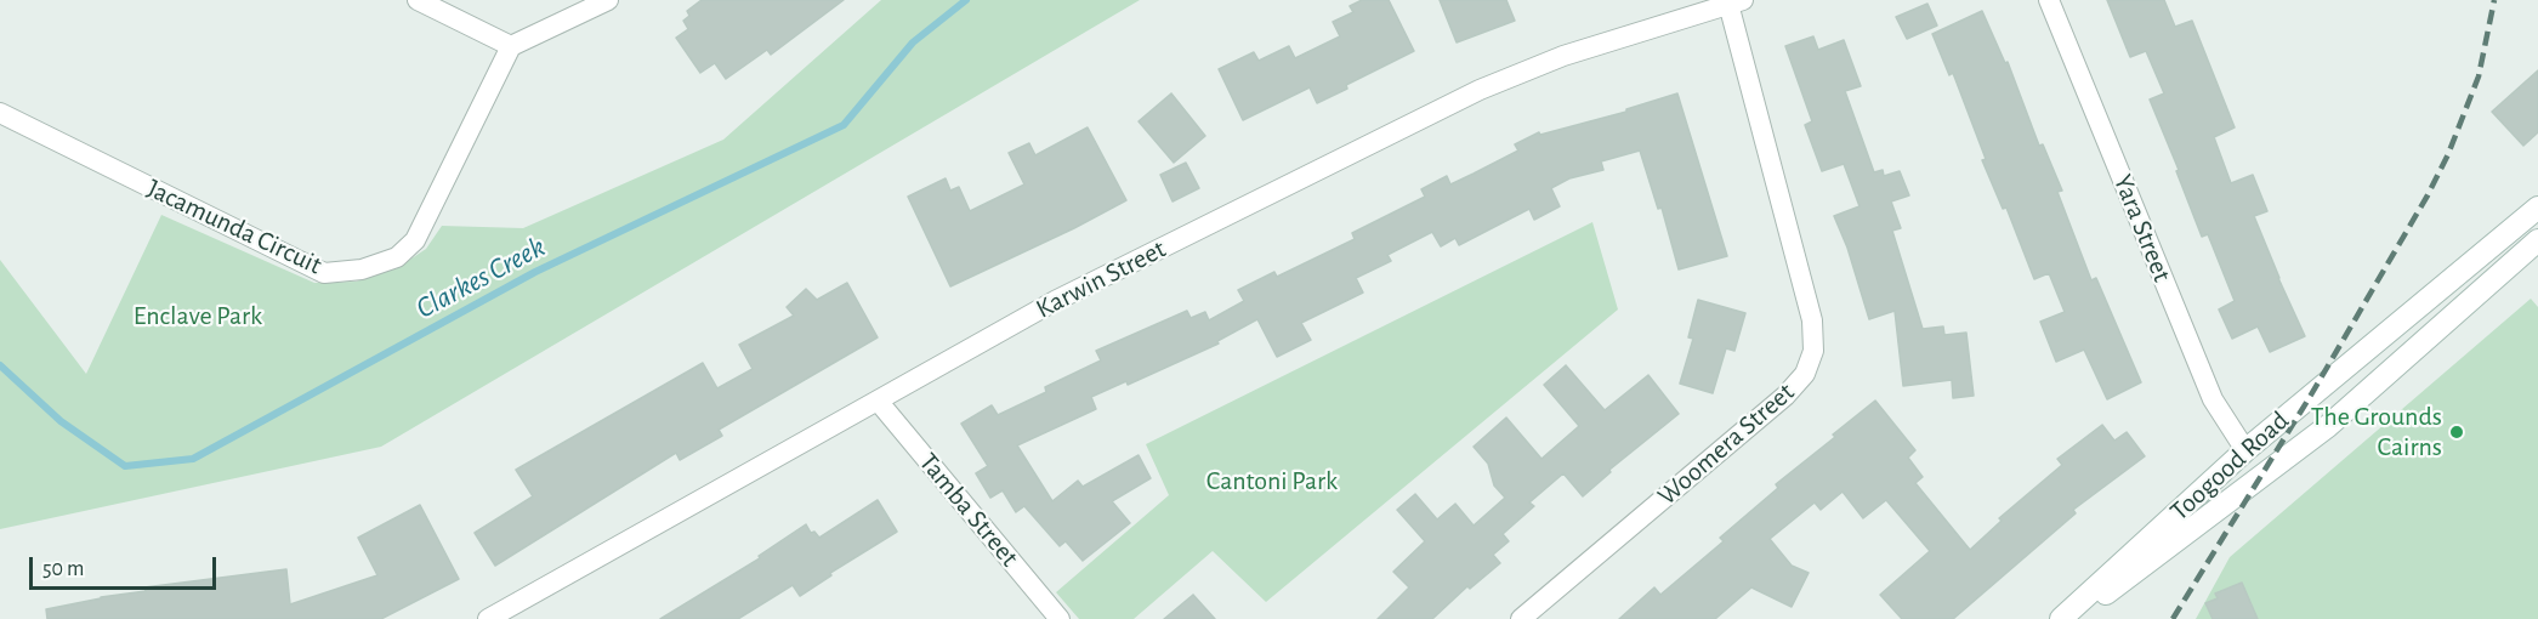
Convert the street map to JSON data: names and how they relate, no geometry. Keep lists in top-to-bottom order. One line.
{"streets":{"street":["Jacamunda Circuit","Yara Street","Karwin Street","Woomera Street","Toogood Road","Tamba Street"]},"crossings":[["Yara Street","Toogood Road"],["Karwin Street","Woomera Street"],["Karwin Street","Tamba Street"]],"water":["Clarkes Creek"],"parks":["Enclave Park","Cantoni Park"],"places":["The Grounds Cairns"],"scale_bar":"50 m"}
